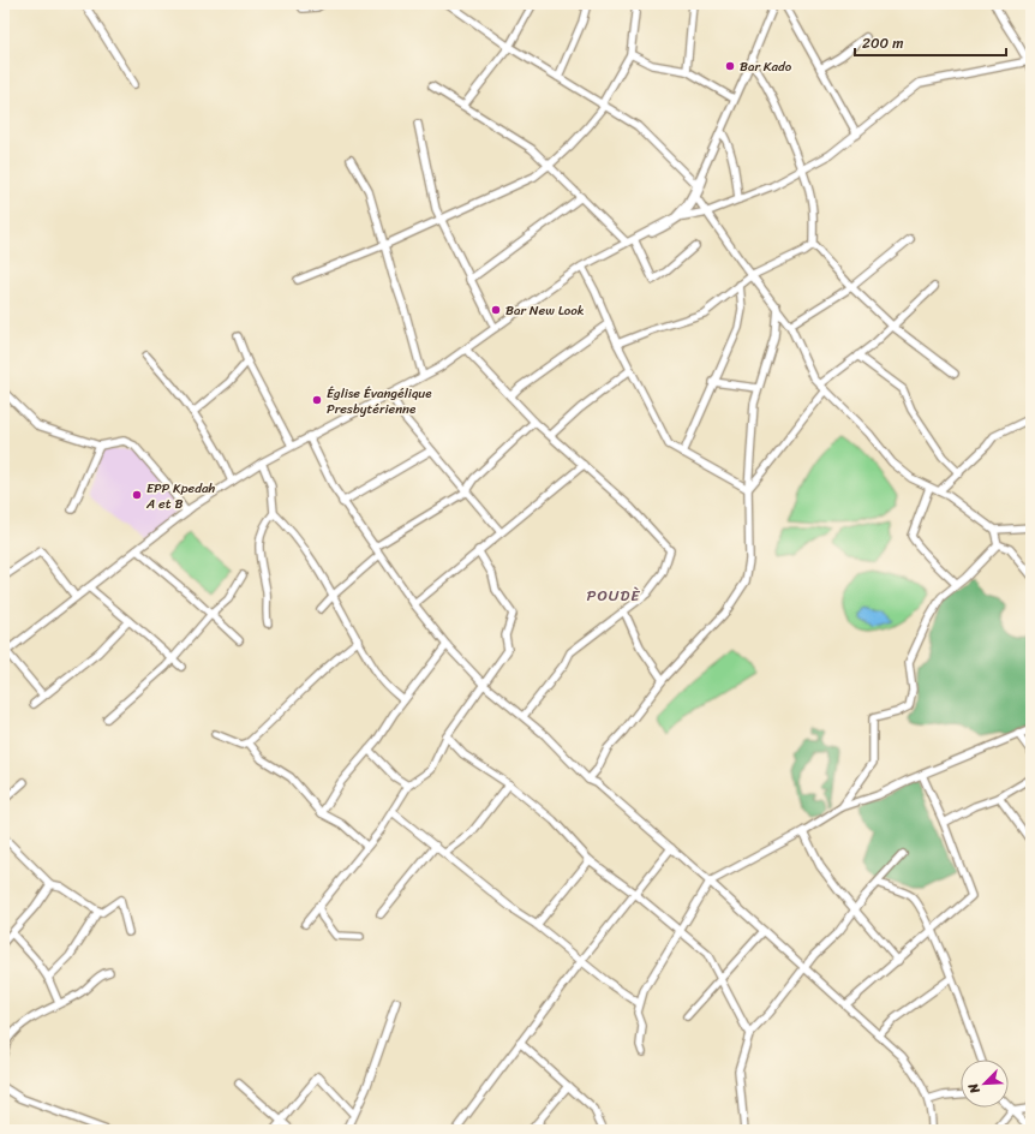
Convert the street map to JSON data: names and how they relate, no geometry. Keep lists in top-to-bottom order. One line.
{"districts":["POUDÈ"],"places":["Bar Kado","Bar New Look","Église Évangélique Presbytérienne","EPP Kpedah A et B"],"scale_bar":"200 m","north":"bottom left"}
